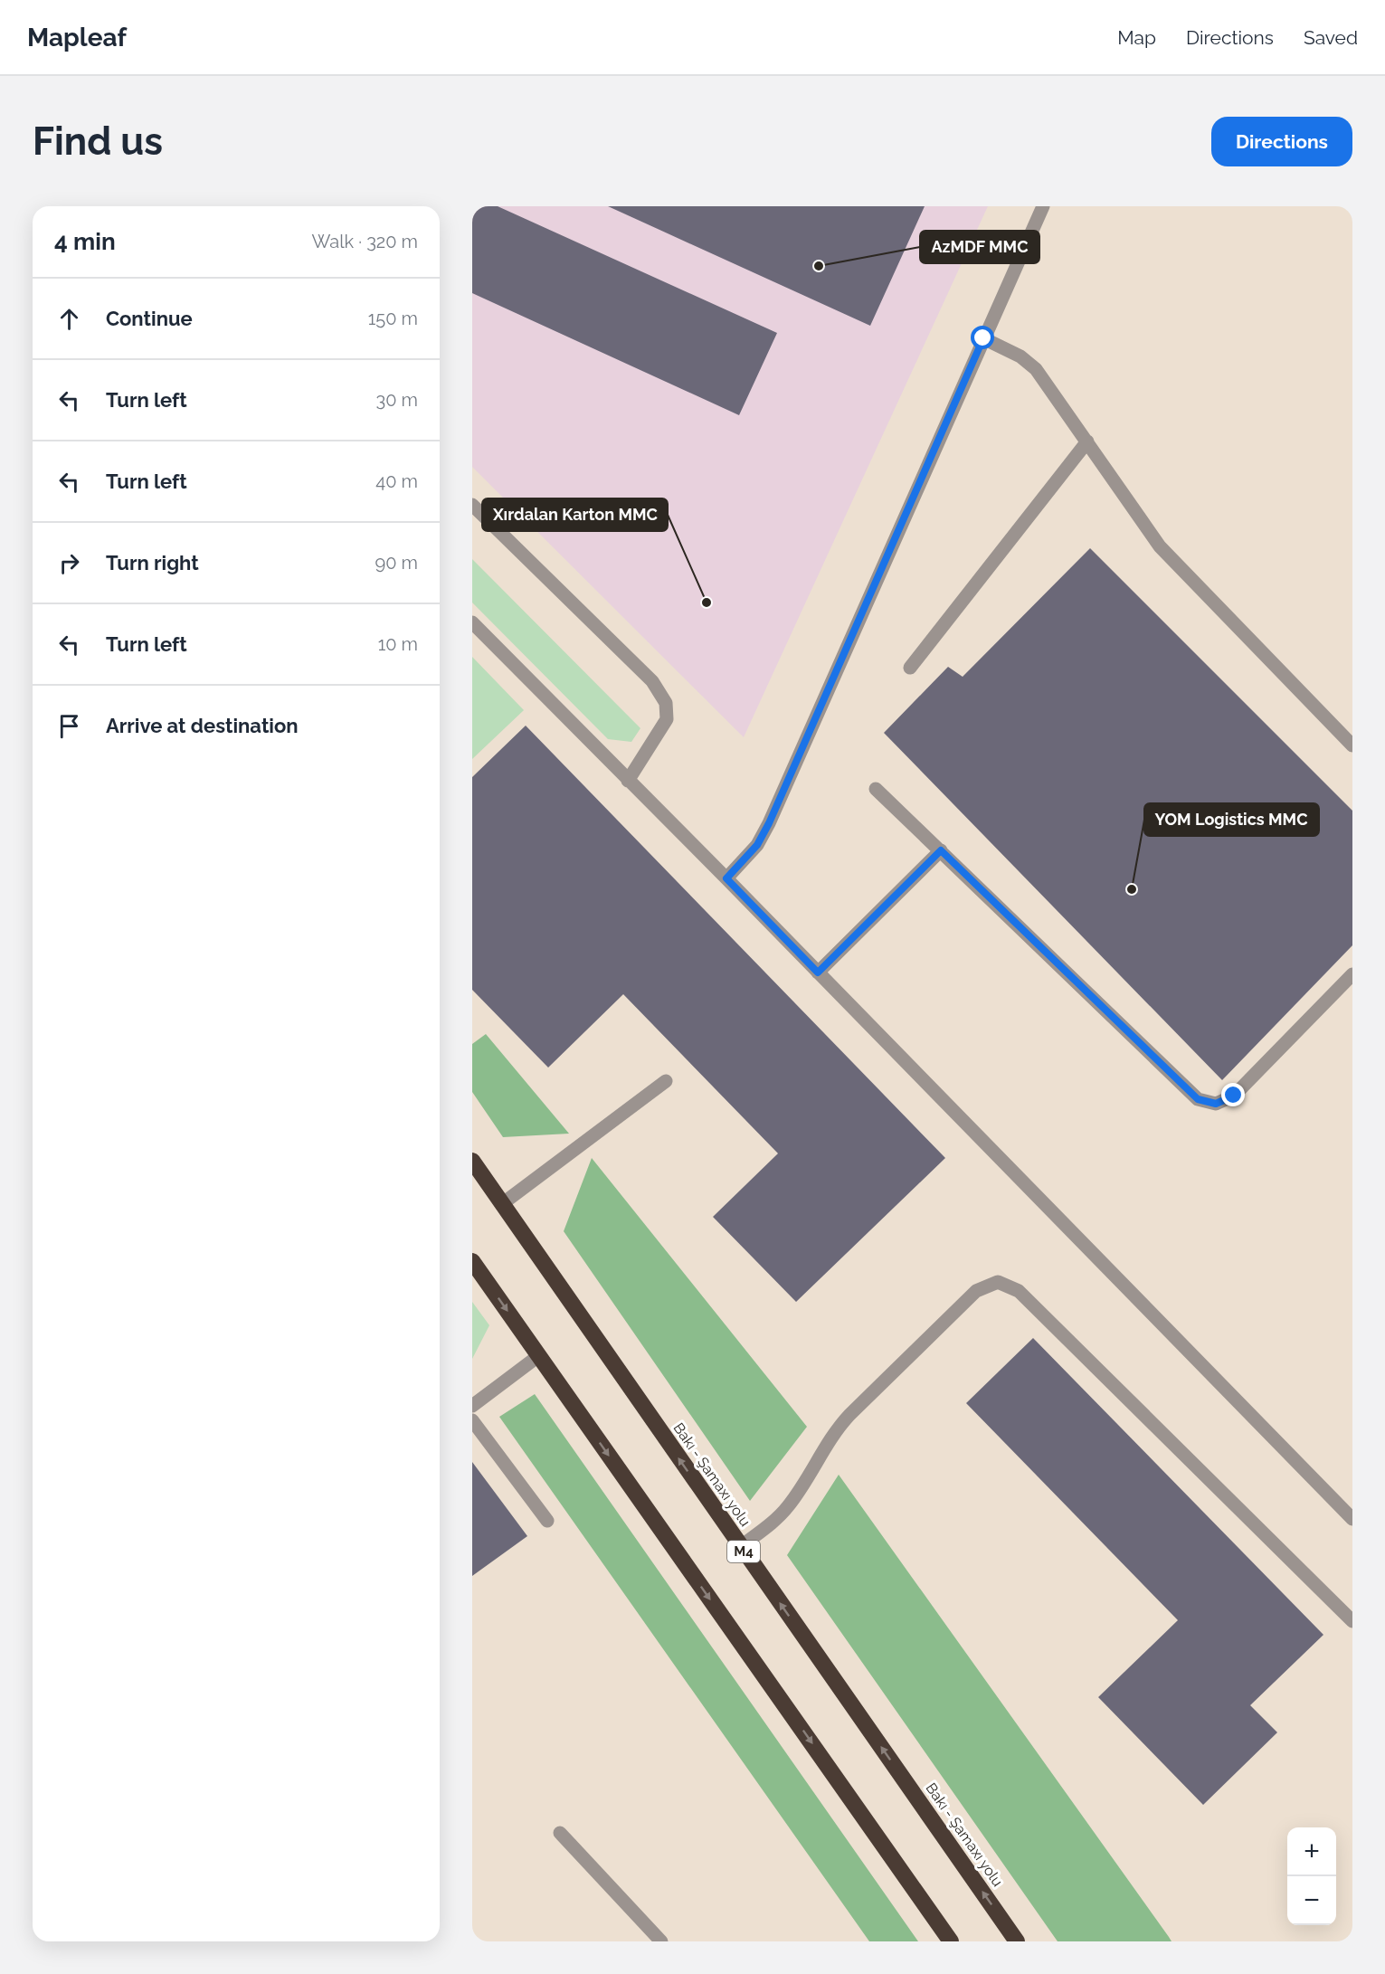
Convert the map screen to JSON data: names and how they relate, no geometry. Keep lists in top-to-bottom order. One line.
{"streets":{"highway":["Bakı - Şamaxı yolu","M4"]},"places":["AzMDF MMC","Xırdalan Karton MMC","YOM Logistics MMC"],"page":{"header":"Mapleaf","nav":["Map","Directions","Saved"],"buttons":"Directions","title":"Find us","heading":["4 min","Walk · 320 m"],"list":[["Continue","150 m"],["Turn left","30 m"],["Turn left","40 m"],["Turn right","90 m"],["Turn left","10 m"],"Arrive at destination"],"map_buttons":["+","−"]}}
